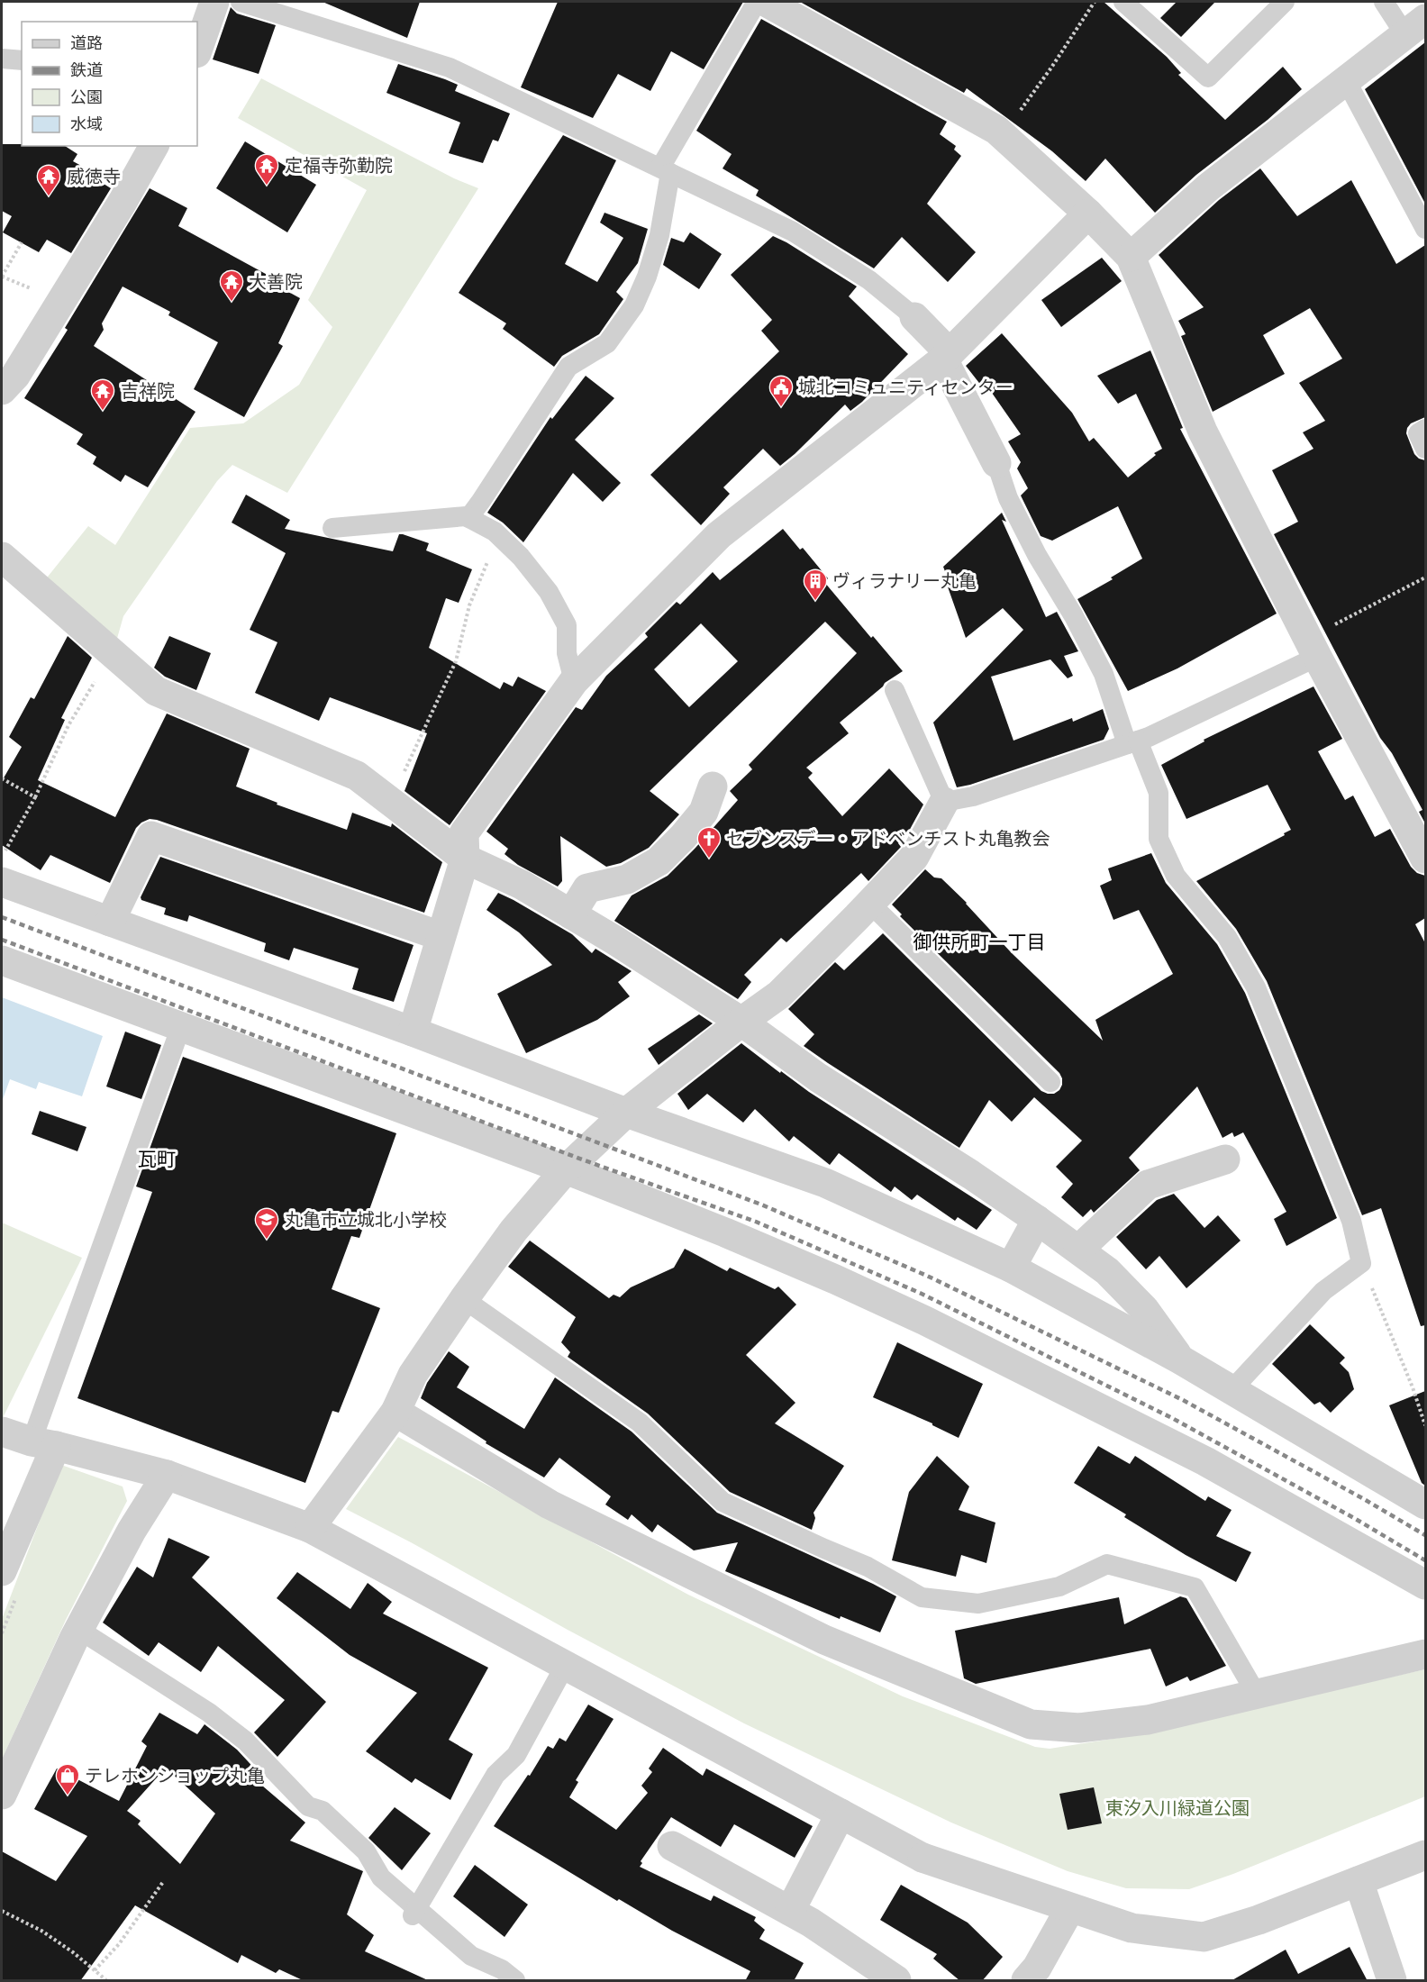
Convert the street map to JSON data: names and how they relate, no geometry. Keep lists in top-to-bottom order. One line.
{"districts":["御供所町一丁目","瓦町"],"parks":["東汐入川緑道公園"],"places":{"temple":["定福寺弥勤院","威徳寺","大善院","吉祥院"],"public building":["城北コミュニティセンター"],"building":["ヴィラナリー丸亀"],"church":["セブンスデー・アドベンチスト丸亀教会"],"school or university":["丸亀市立城北小学校"],"shop":["テレホンショップ丸亀"]},"legend":["道路","鉄道","公園","水域"]}
